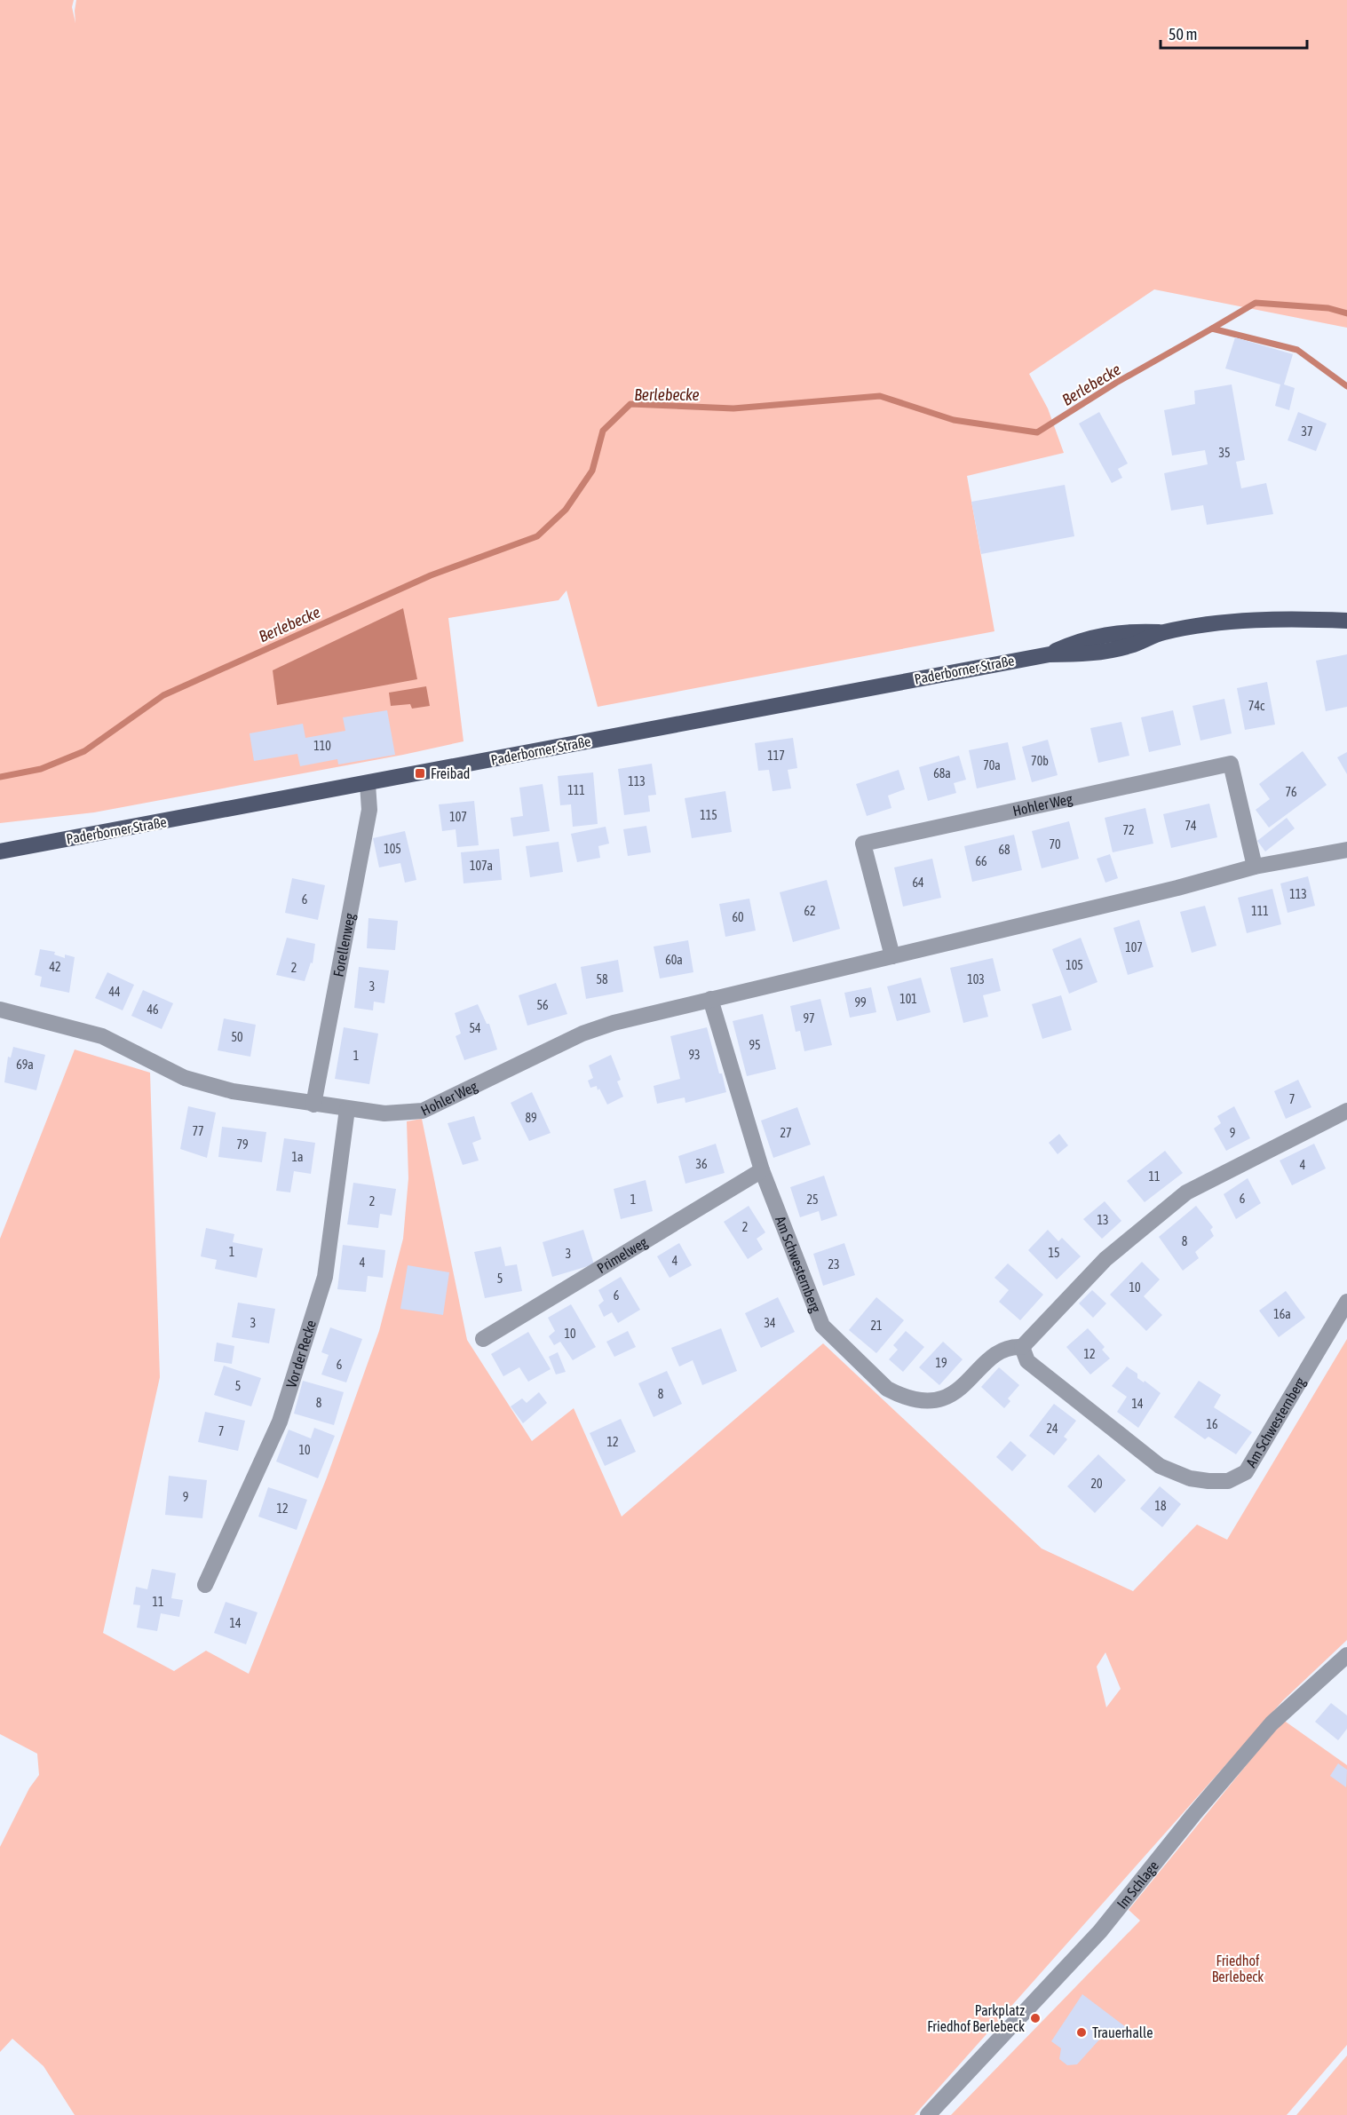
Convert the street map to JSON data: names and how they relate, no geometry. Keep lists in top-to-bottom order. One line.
{"streets":{"main road":["Paderborner Straße"],"street":["Hohler Weg","Forellenweg","Primelweg","Am Schwesternberg","Vor der Recke","Im Schlage"]},"crossings":[["Paderborner Straße","Forellenweg"],["Hohler Weg","Forellenweg"],["Hohler Weg","Am Schwesternberg"],["Hohler Weg","Vor der Recke"],["Primelweg","Am Schwesternberg"]],"water":["Berlebecke"],"parks":["Friedhof Berlebeck"],"places":{"transit":["Freibad"],"other":["Parkplatz Friedhof Berlebeck","Trauerhalle"]},"house_numbers":["37","35","74c","110","117","70b","70a","68a","113","111","76","115","107","74","72","70","105","68","66","107a","64","113","6","62","111","60","107","60a","105","42","2","58","103","3","44","101","99","56","46","97","54","50","95","93","1","69a","7","89","77","27","9","79","1a","36","4","11","6","1","25","2","13","2","8","1","15","3","4","4","23","5","10","6","16a","3","34","21","10","12","19","6","5","8","8","14","16","24","7","12","10","20","9","18","12","11","14"],"scale_bar":"50 m"}
